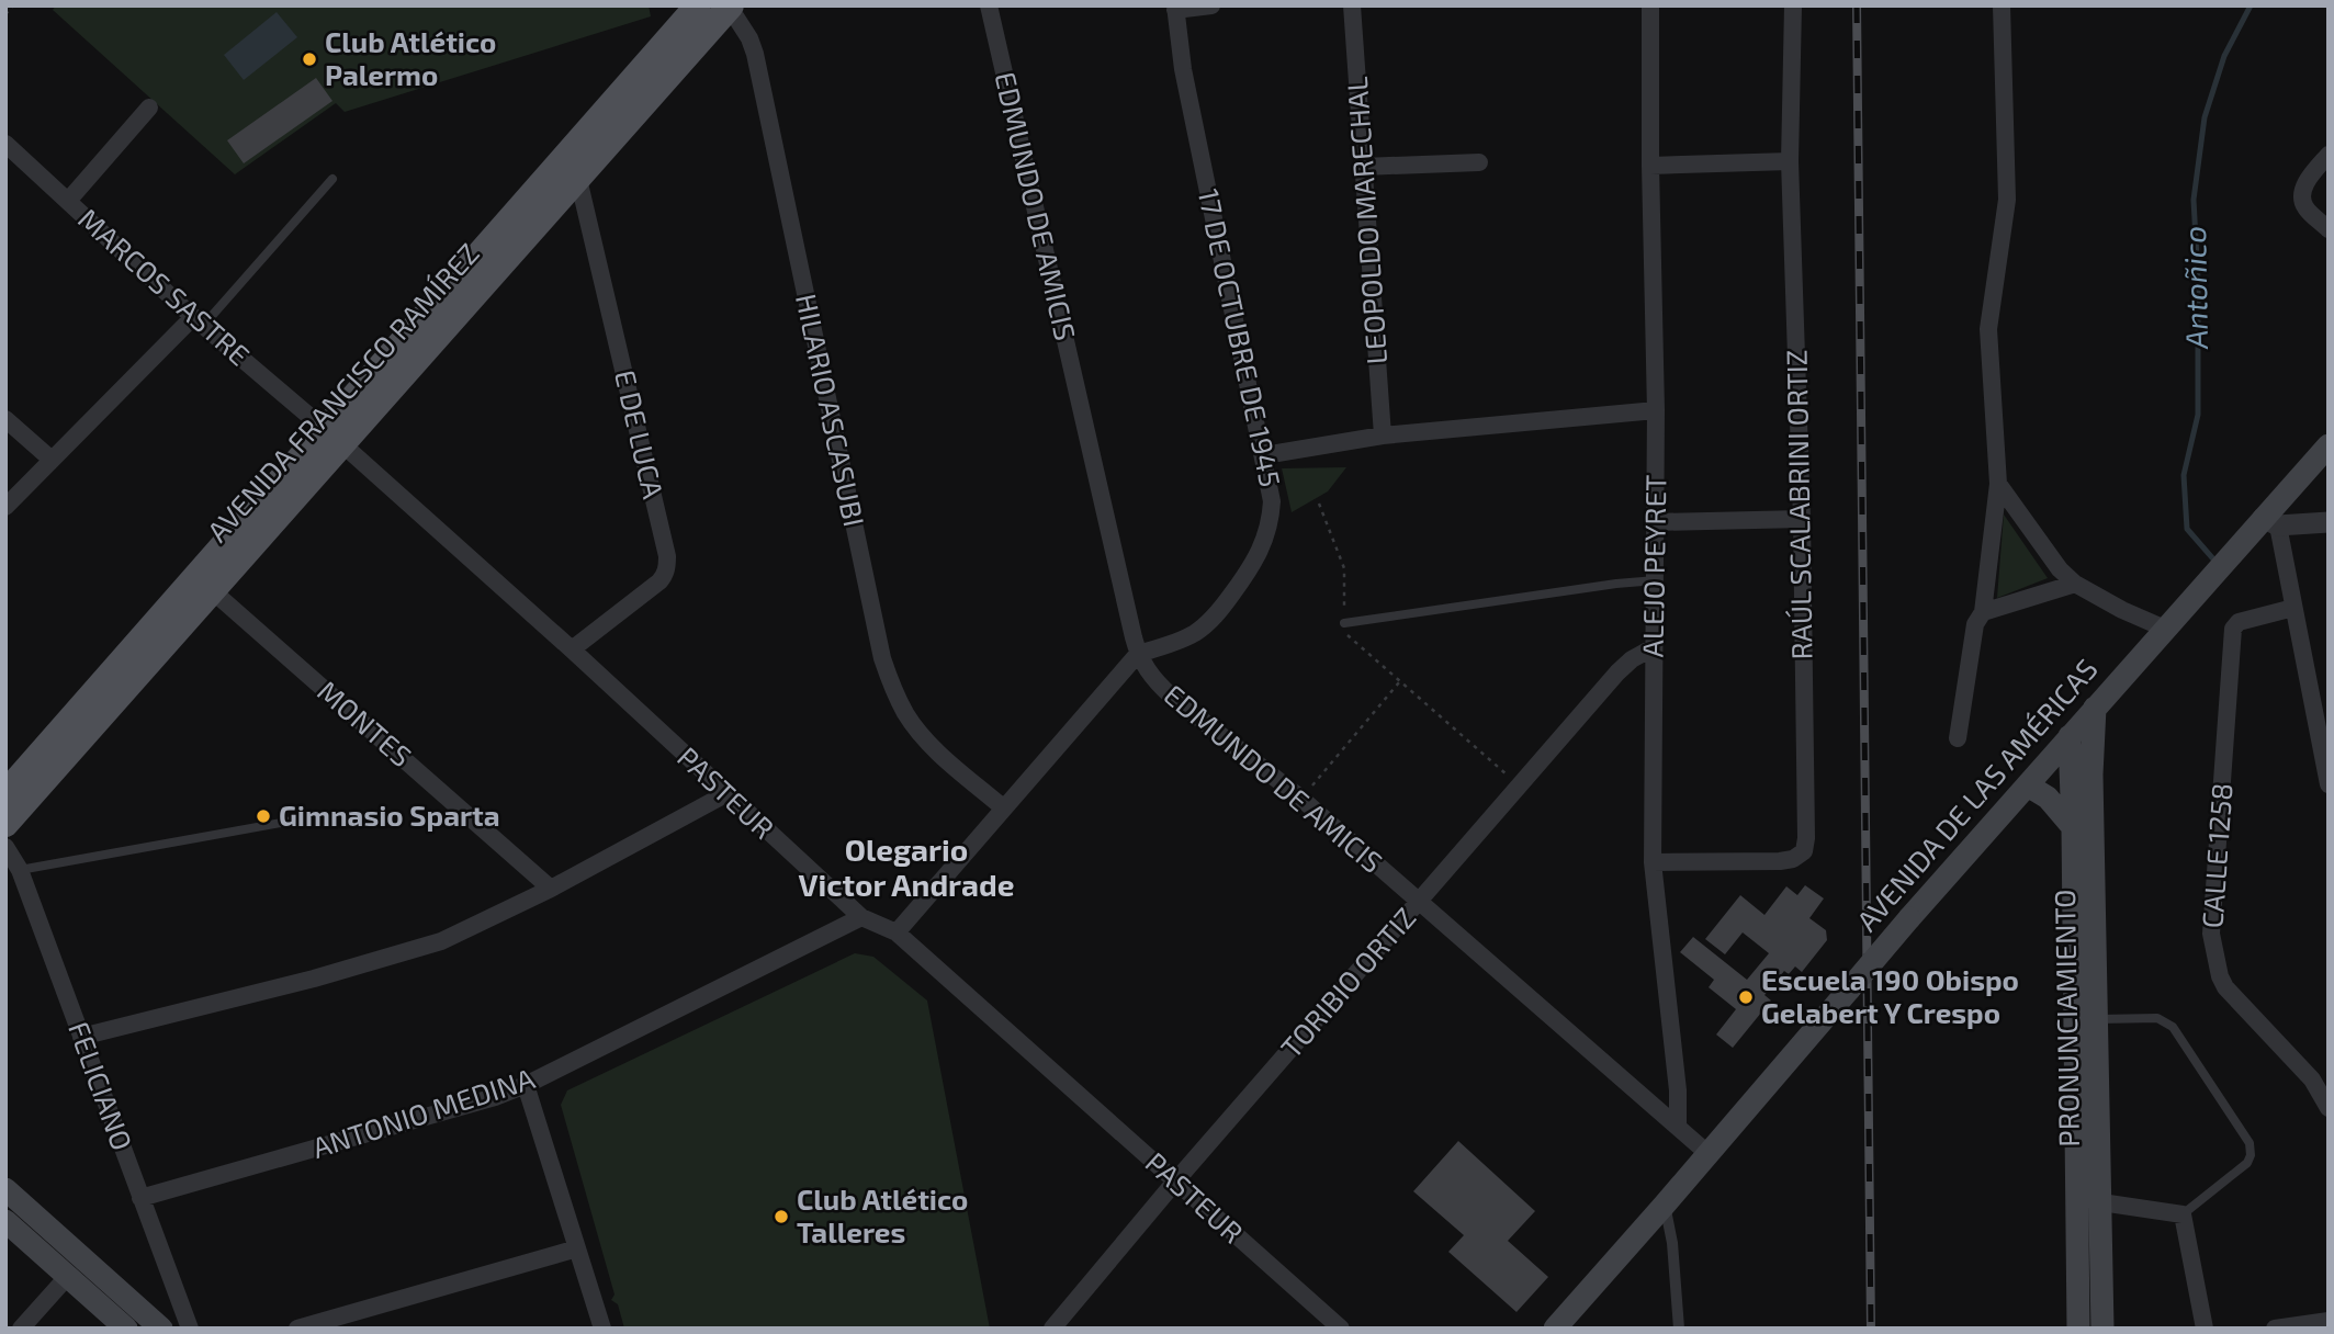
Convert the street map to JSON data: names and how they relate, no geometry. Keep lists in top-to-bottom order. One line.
{"streets":{"main road":["AVENIDA FRANCISCO RAMÍREZ","AVENIDA DE LAS AMÉRICAS","PRONUNCIAMIENTO"],"street":["EDMUNDO DE AMICIS","LEOPOLDO MARECHAL","MARCOS SASTRE","17 DE OCTUBRE DE 1945","HILARIO ASCASUBI","E DE LUCA","RAÚL SCALABRINI ORTIZ","ALEJO PEYRET","MONTES","PASTEUR","CALLE 1258","TORIBIO ORTIZ","FELICIANO","ANTONIO MEDINA"]},"crossings":[["EDMUNDO DE AMICIS","17 DE OCTUBRE DE 1945"],["EDMUNDO DE AMICIS","ALEJO PEYRET"],["EDMUNDO DE AMICIS","AVENIDA DE LAS AMÉRICAS"],["EDMUNDO DE AMICIS","TORIBIO ORTIZ"],["MARCOS SASTRE","AVENIDA FRANCISCO RAMÍREZ"],["MARCOS SASTRE","PASTEUR"],["AVENIDA FRANCISCO RAMÍREZ","HILARIO ASCASUBI"],["AVENIDA FRANCISCO RAMÍREZ","E DE LUCA"],["AVENIDA FRANCISCO RAMÍREZ","MONTES"],["AVENIDA FRANCISCO RAMÍREZ","PASTEUR"],["E DE LUCA","PASTEUR"],["RAÚL SCALABRINI ORTIZ","ALEJO PEYRET"],["ALEJO PEYRET","TORIBIO ORTIZ"],["PASTEUR","TORIBIO ORTIZ"],["PASTEUR","ANTONIO MEDINA"],["AVENIDA DE LAS AMÉRICAS","PRONUNCIAMIENTO"],["FELICIANO","ANTONIO MEDINA"]],"districts":["Olegario Victor Andrade"],"water":["Antoñico"],"places":["Club Atlético Palermo","Gimnasio Sparta","Escuela 190 Obispo Gelabert Y Crespo","Club Atlético Talleres"]}
